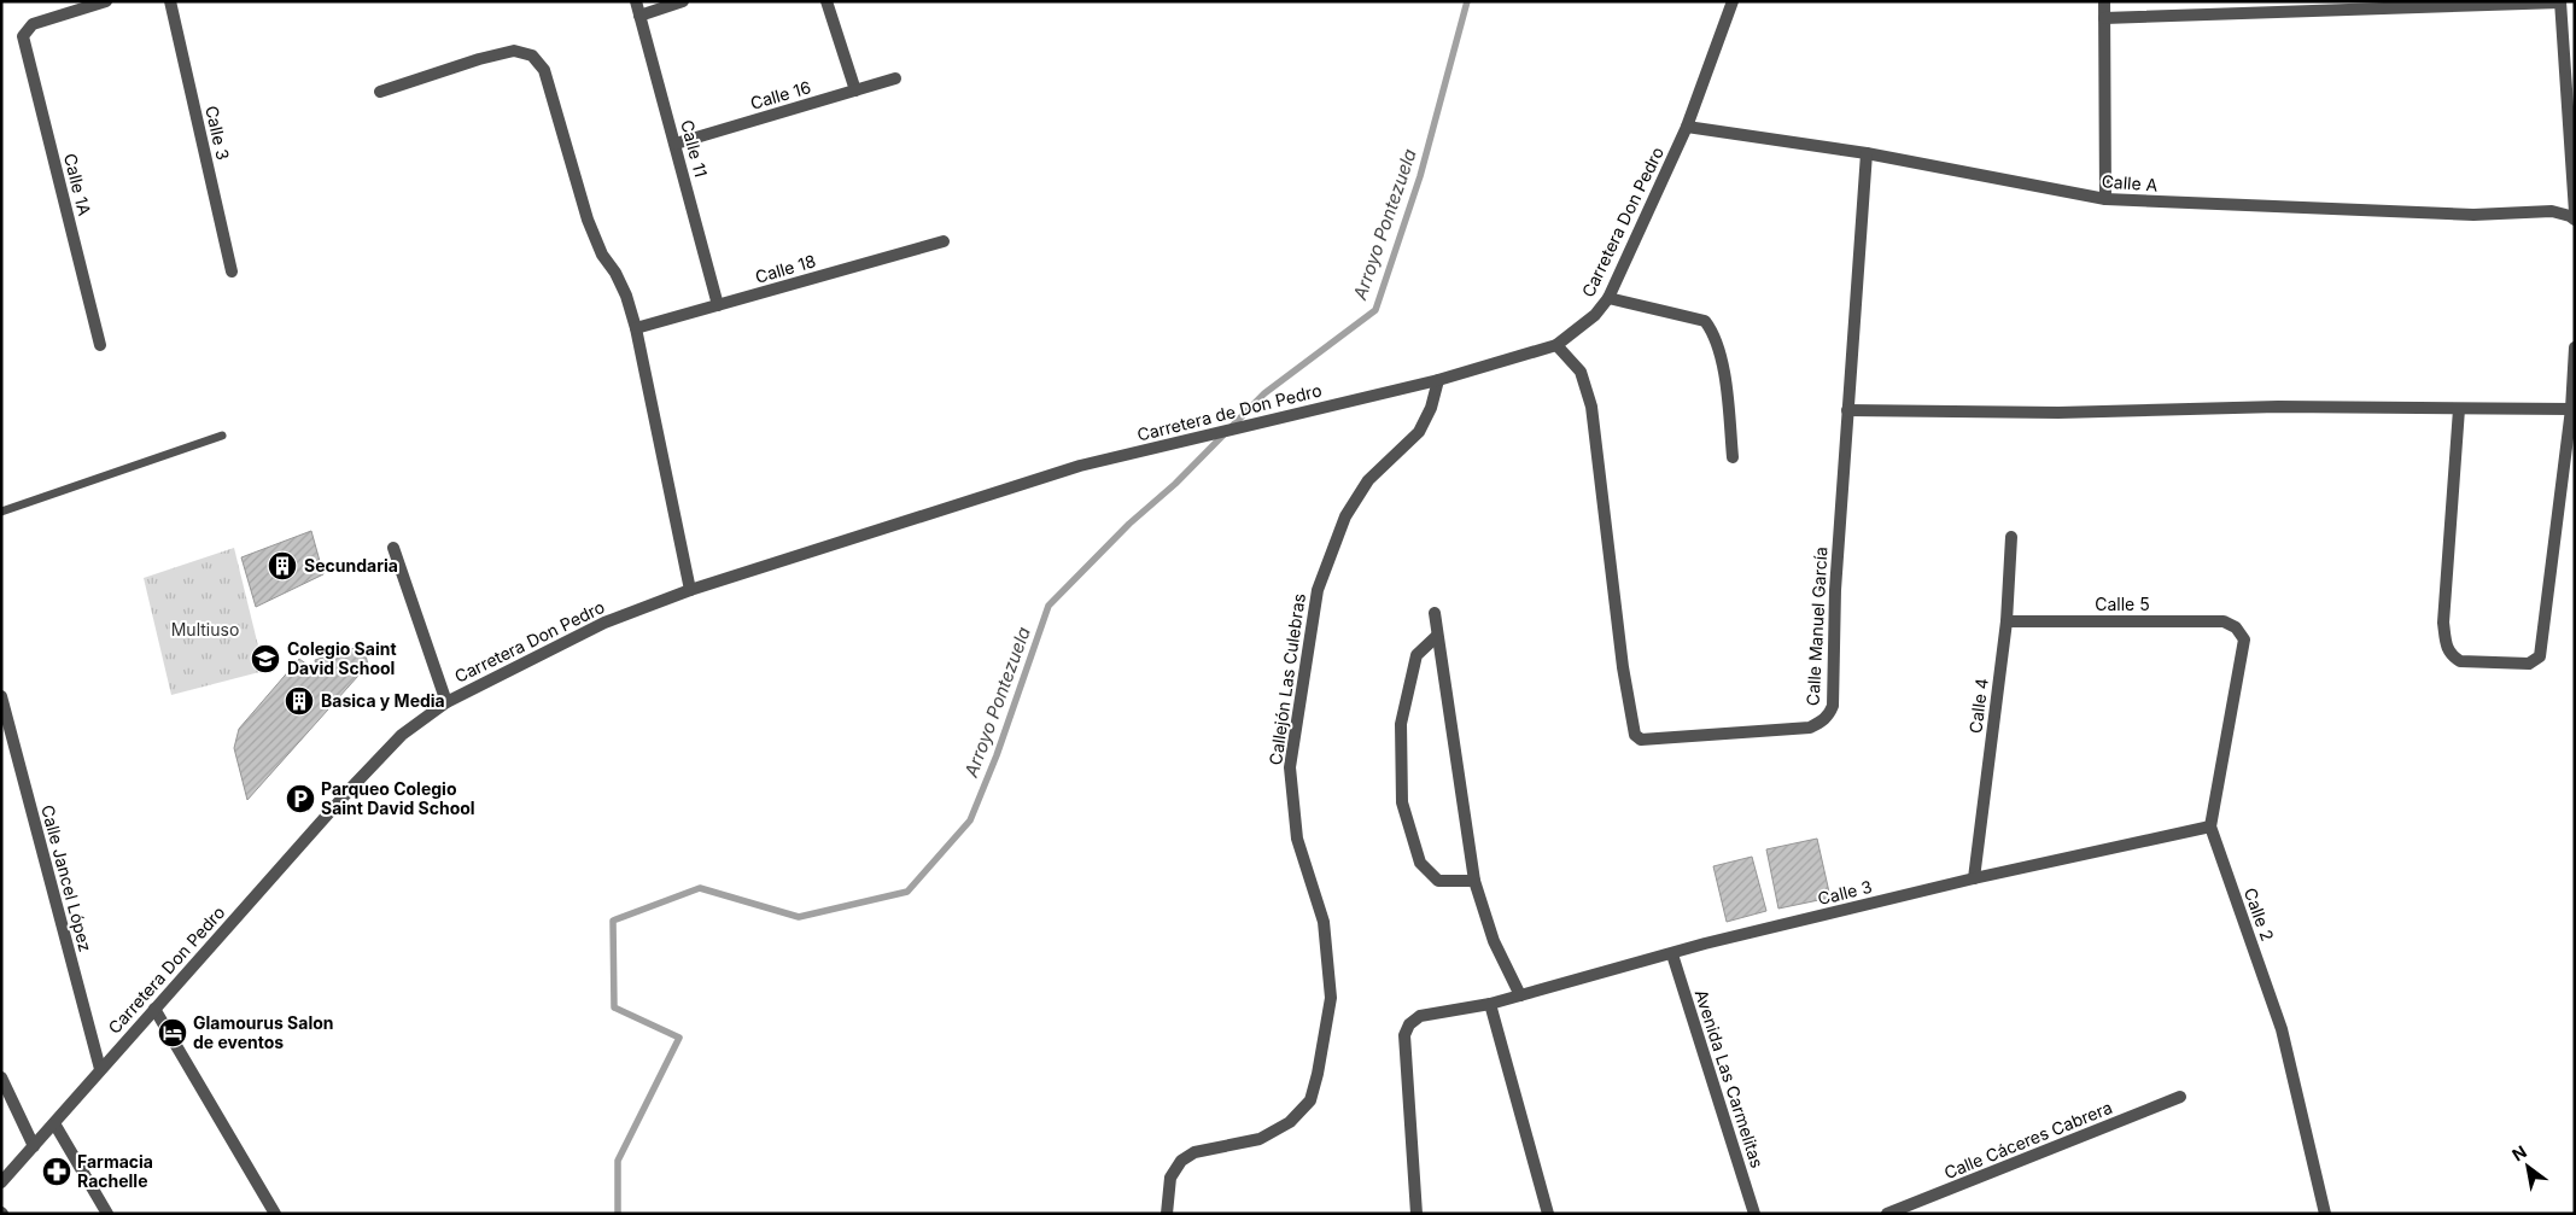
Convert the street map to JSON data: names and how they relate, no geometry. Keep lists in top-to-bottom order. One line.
{"streets":{"street":["Calle 16","Calle 3","Calle 11","Calle A","Calle 1A","Carretera Don Pedro","Calle 18","Carretera de Don Pedro","Calle 5","Calle Manuel García","Callejón Las Culebras","Calle 4","Calle Jancel López","Calle 2","Avenida Las Carmelitas","Calle Cáceres Cabrera"]},"crossings":[["Calle 16","Calle 11"],["Calle 3","Calle 4"],["Calle 3","Calle 2"],["Calle 3","Avenida Las Carmelitas"],["Calle 11","Calle 18"],["Calle A","Carretera Don Pedro"],["Calle A","Calle Manuel García"],["Carretera Don Pedro","Carretera de Don Pedro"],["Carretera Don Pedro","Calle Manuel García"],["Carretera Don Pedro","Callejón Las Culebras"],["Carretera Don Pedro","Calle Jancel López"],["Calle 5","Calle 4"],["Calle 5","Calle 2"]],"water":["Arroyo Pontezuela"],"parks":["Multiuso"],"places":{"building":["Secundaria","Basica y Media"],"school or university":["Colegio Saint David School"],"parking":["Parqueo Colegio Saint David School"],"hotel":["Glamourus Salon de eventos"],"pharmacy":["Farmacia Rachelle"]},"north":"top left"}
